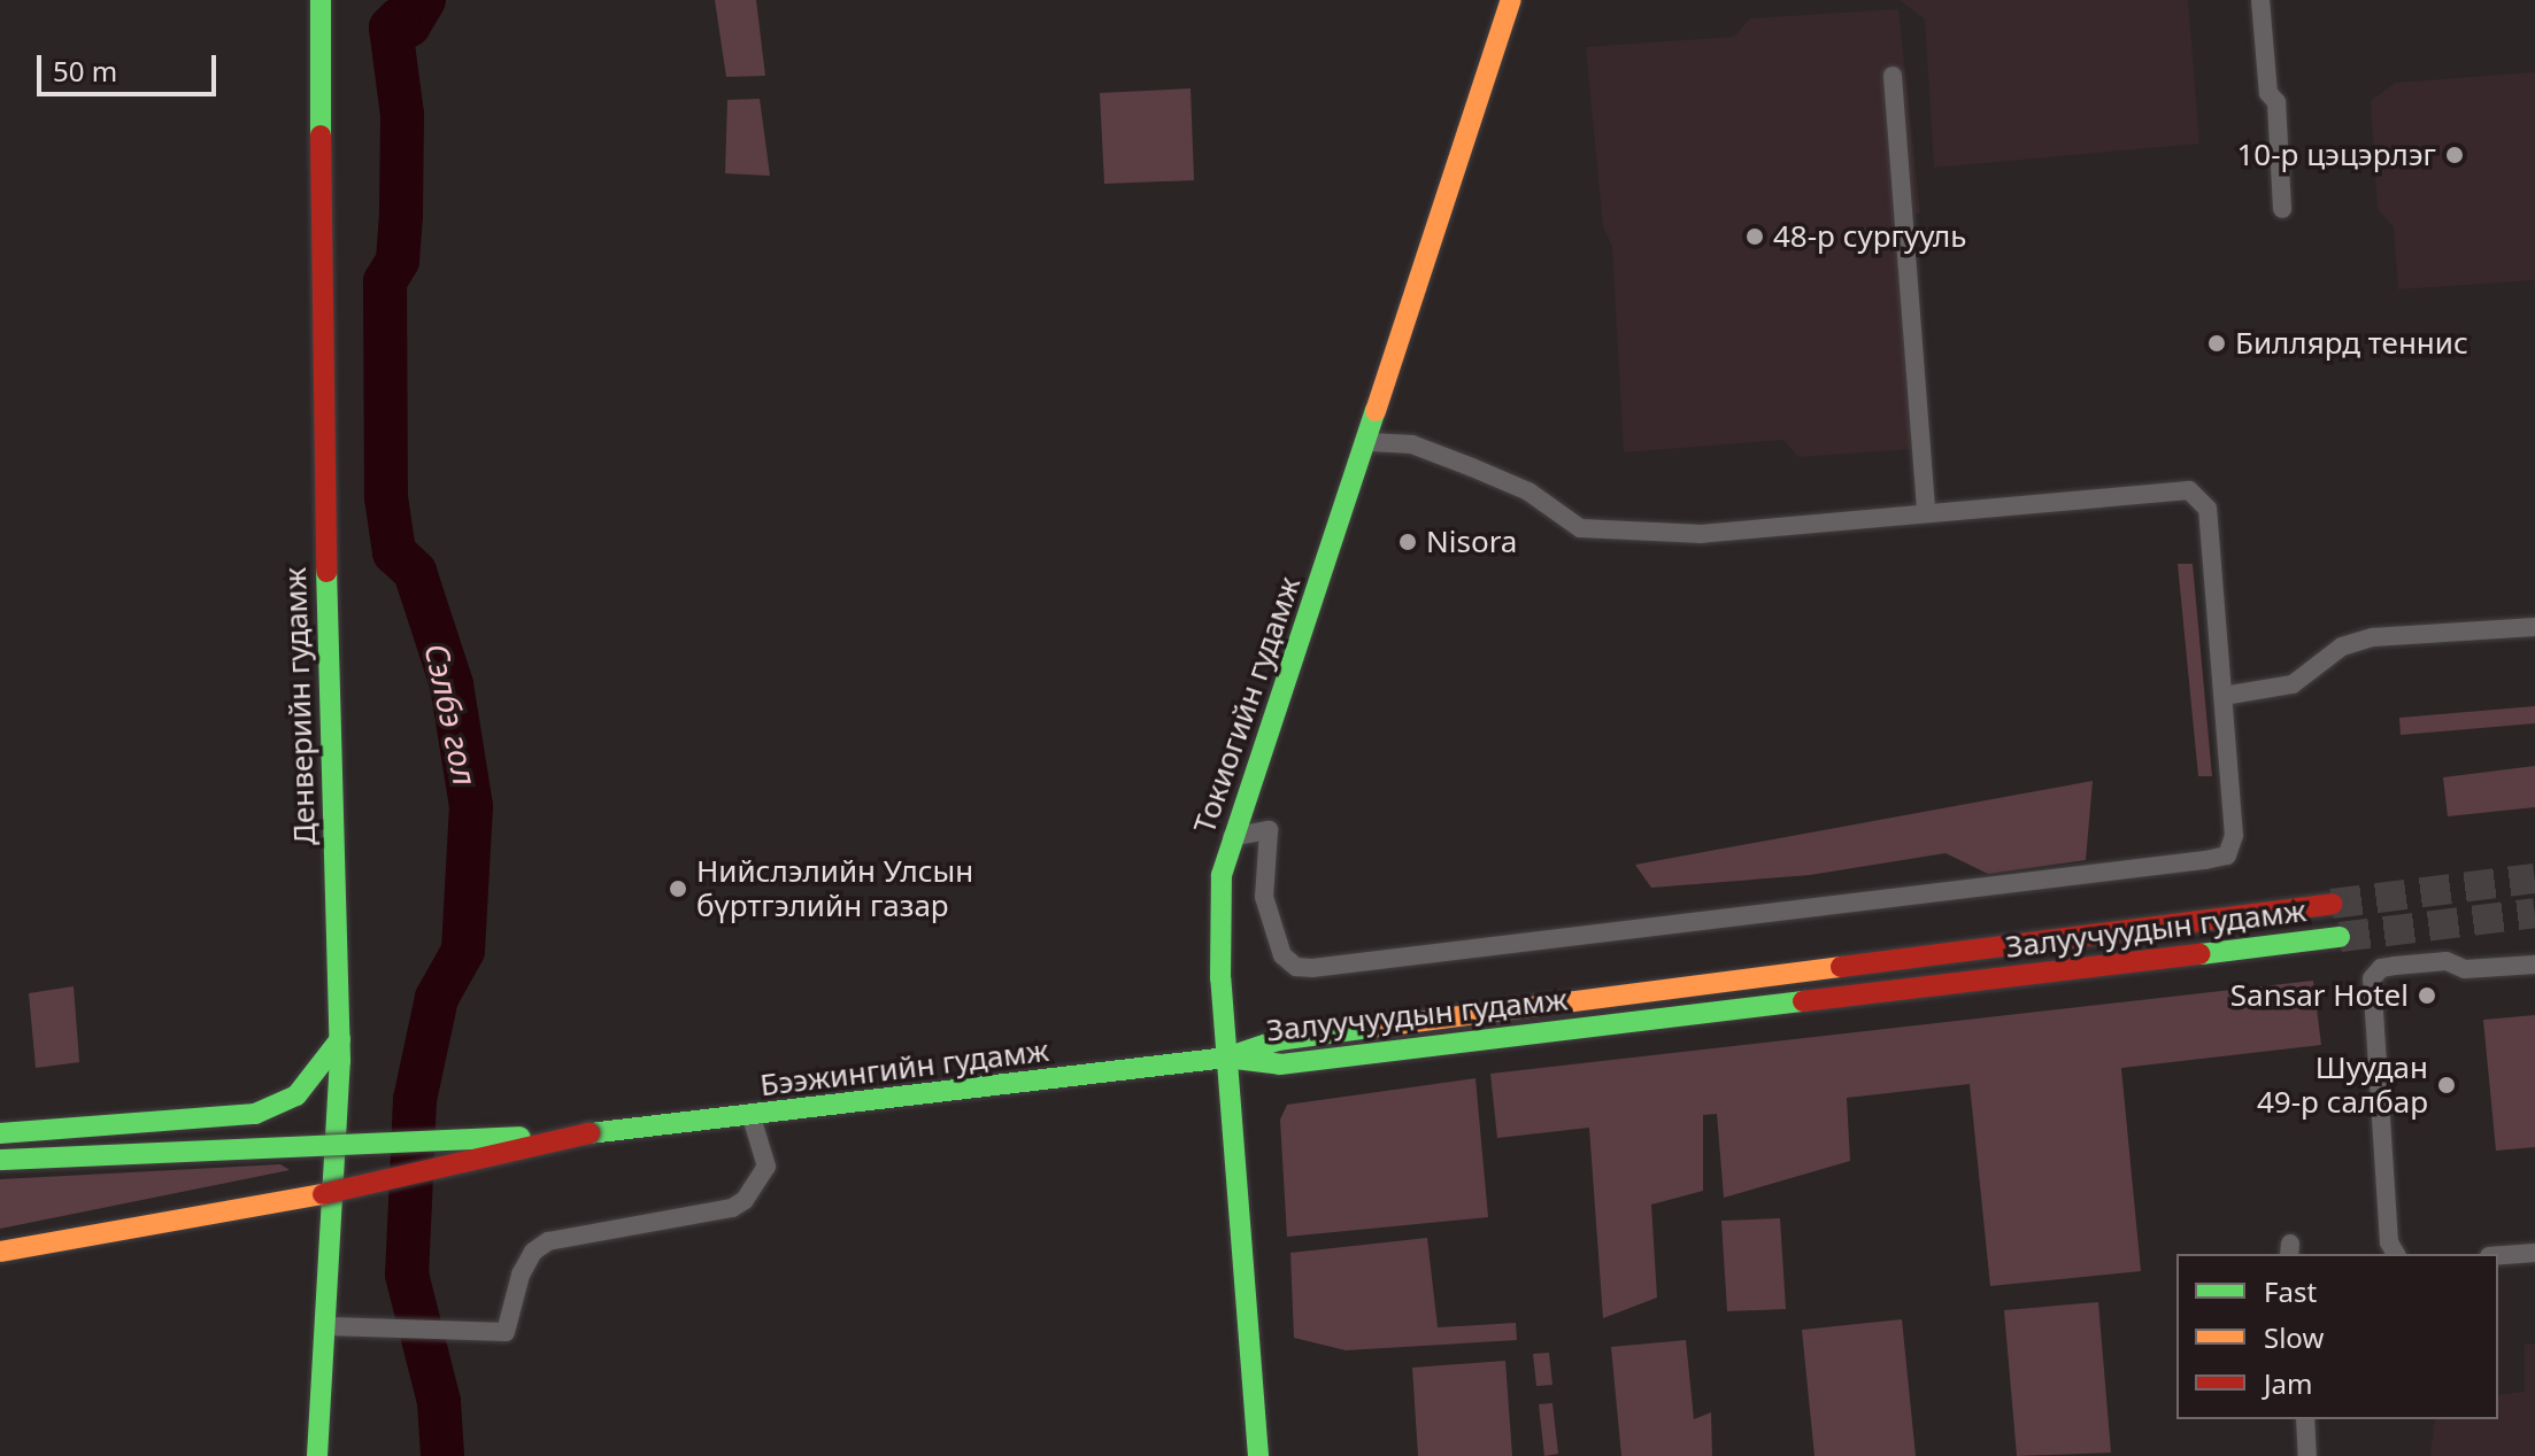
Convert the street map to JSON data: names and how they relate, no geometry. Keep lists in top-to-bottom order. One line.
{"streets":{"main road":["Токиогийн гудамж","Денверийн гудамж","Залуучуудын гудамж","Бээжингийн гудамж"]},"crossings":[["Токиогийн гудамж","Залуучуудын гудамж"],["Токиогийн гудамж","Бээжингийн гудамж"],["Залуучуудын гудамж","Бээжингийн гудамж"]],"water":["Сэлбэ гол"],"places":["10-р цэцэрлэг","48-р сургууль","Биллярд теннис","Nisora","Нийслэлийн Улсын бүртгэлийн газар","Sansar Hotel","Шуудан 49-р салбар"],"legend":["Fast","Slow","Jam"],"scale_bar":"50 m"}
